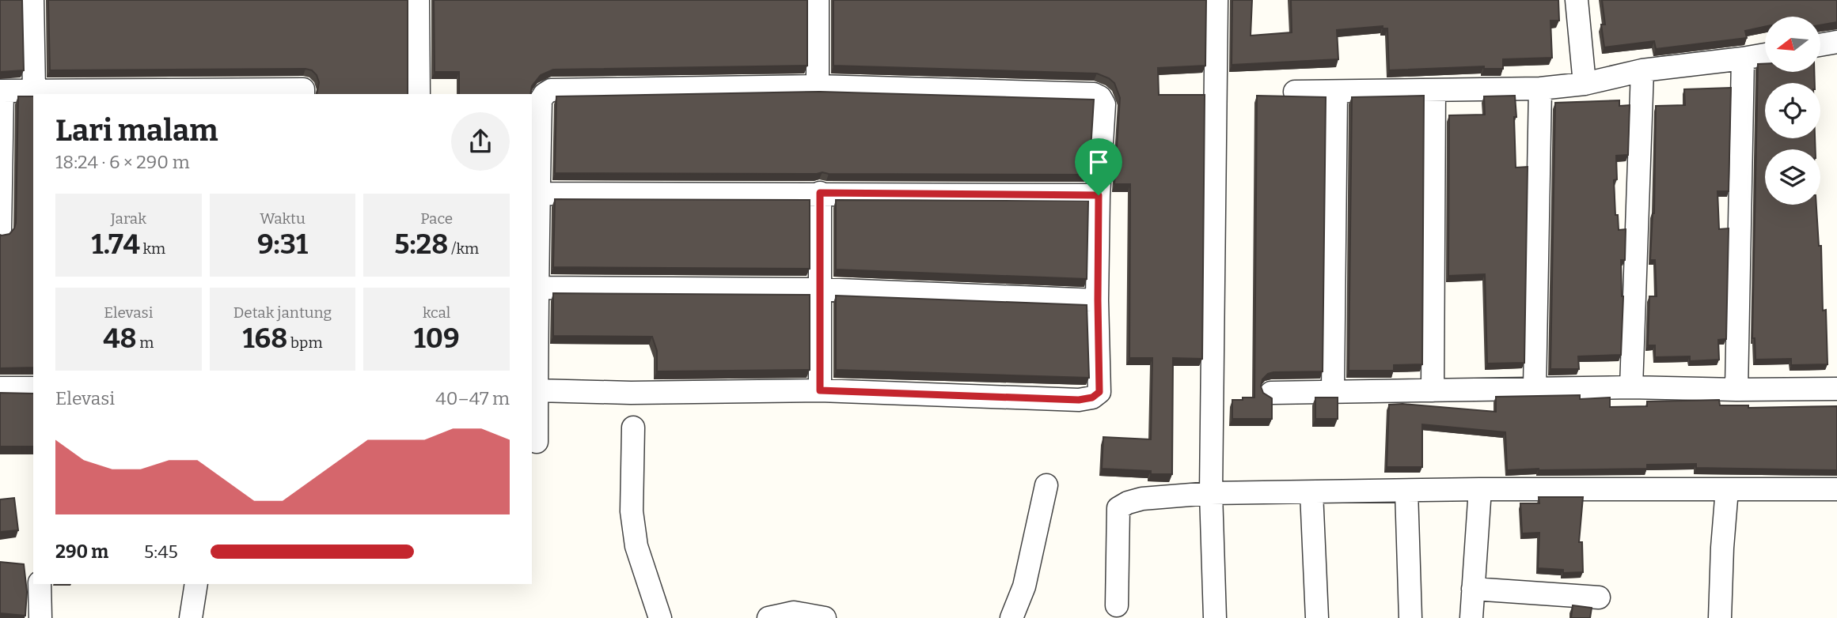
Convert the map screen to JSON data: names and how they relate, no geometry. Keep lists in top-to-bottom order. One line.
{"north":"left","page":{"heading":["Lari malam","18:24 · 6 × 290 m"],"stats":[["Jarak","1.74 km"],["Waktu","9:31"],["Pace","5:28 /km"],["Elevasi","48 m"],["Detak jantung","168 bpm"],["kcal","109"]],"chart":["Elevasi","40–47 m"],"list":[{"name":"290 m","note":"5:45"}]}}
